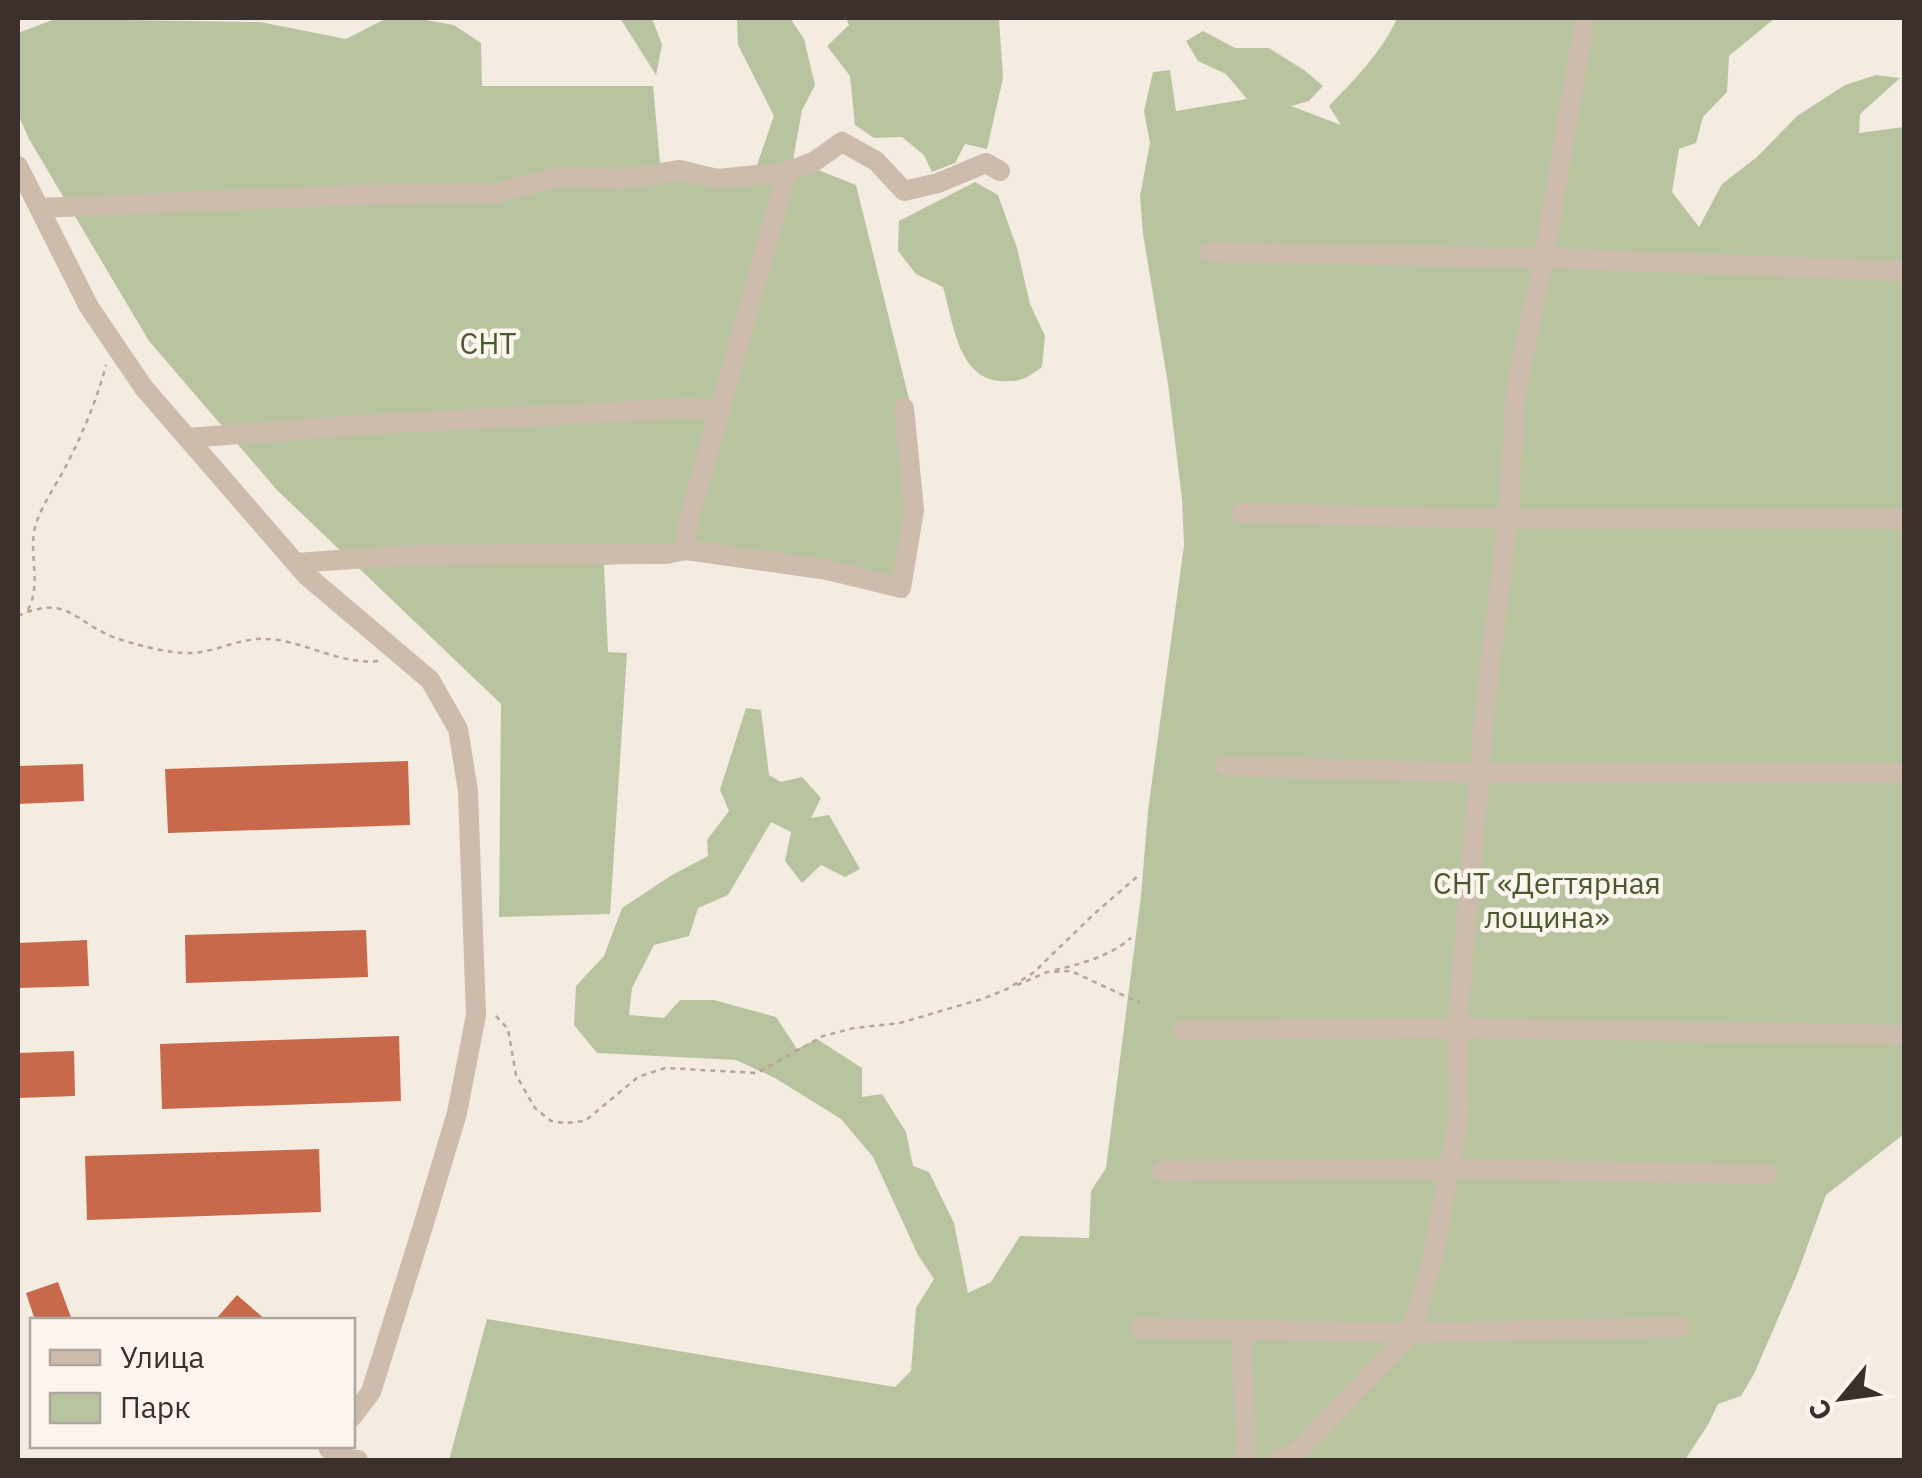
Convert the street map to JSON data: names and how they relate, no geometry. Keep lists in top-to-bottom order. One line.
{"parks":["СНТ","СНТ «Дегтярная лощина»"],"legend":["Улица","Парк"],"north":"bottom left"}
